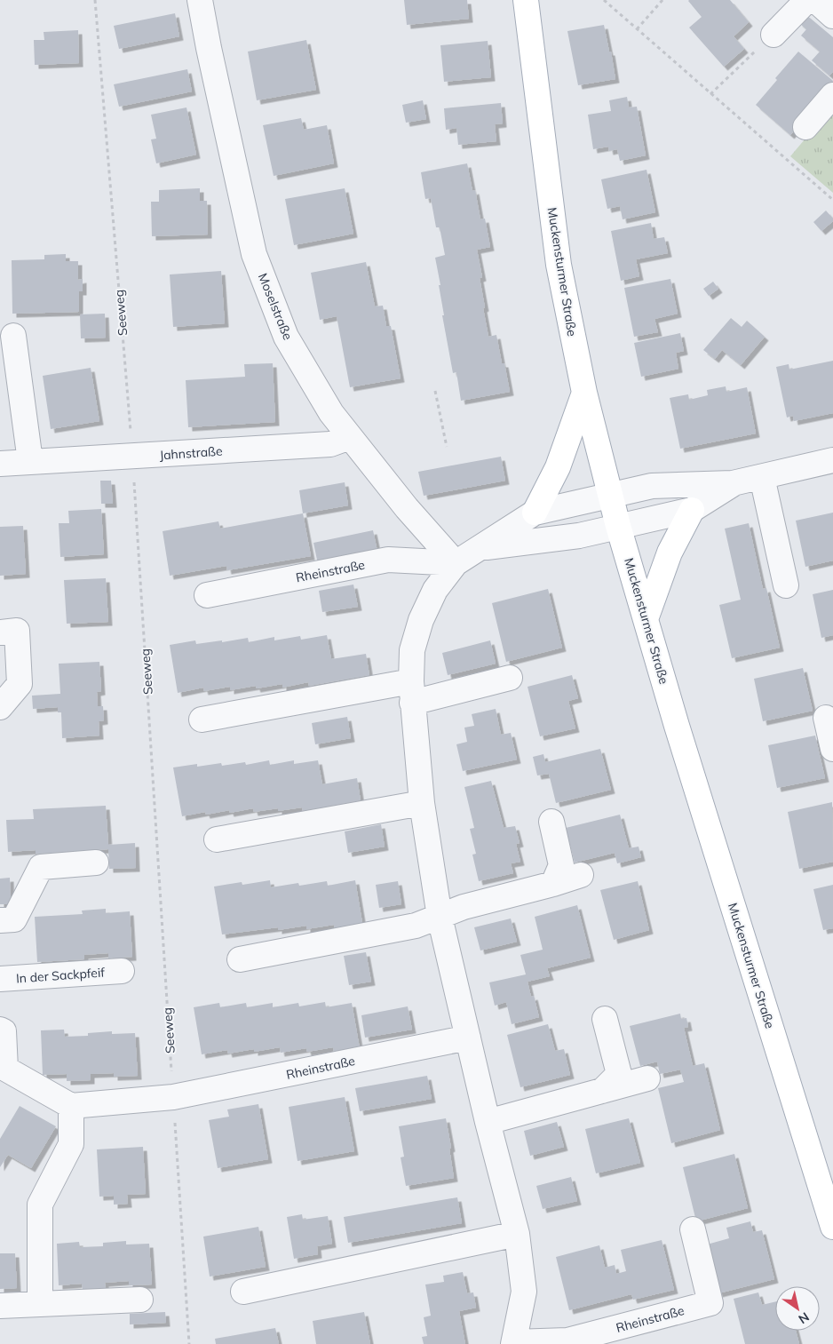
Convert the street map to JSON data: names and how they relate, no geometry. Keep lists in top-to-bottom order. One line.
{"streets":{"main road":["Muckensturmer Straße"],"street":["Moselstraße","Jahnstraße","Rheinstraße","In der Sackpfeif"],"path":["Seeweg"]},"crossings":[["Muckensturmer Straße","Rheinstraße"],["Moselstraße","Jahnstraße"],["Moselstraße","Rheinstraße"],["Seeweg","Jahnstraße"],["Seeweg","Rheinstraße"]],"north":"bottom right"}
